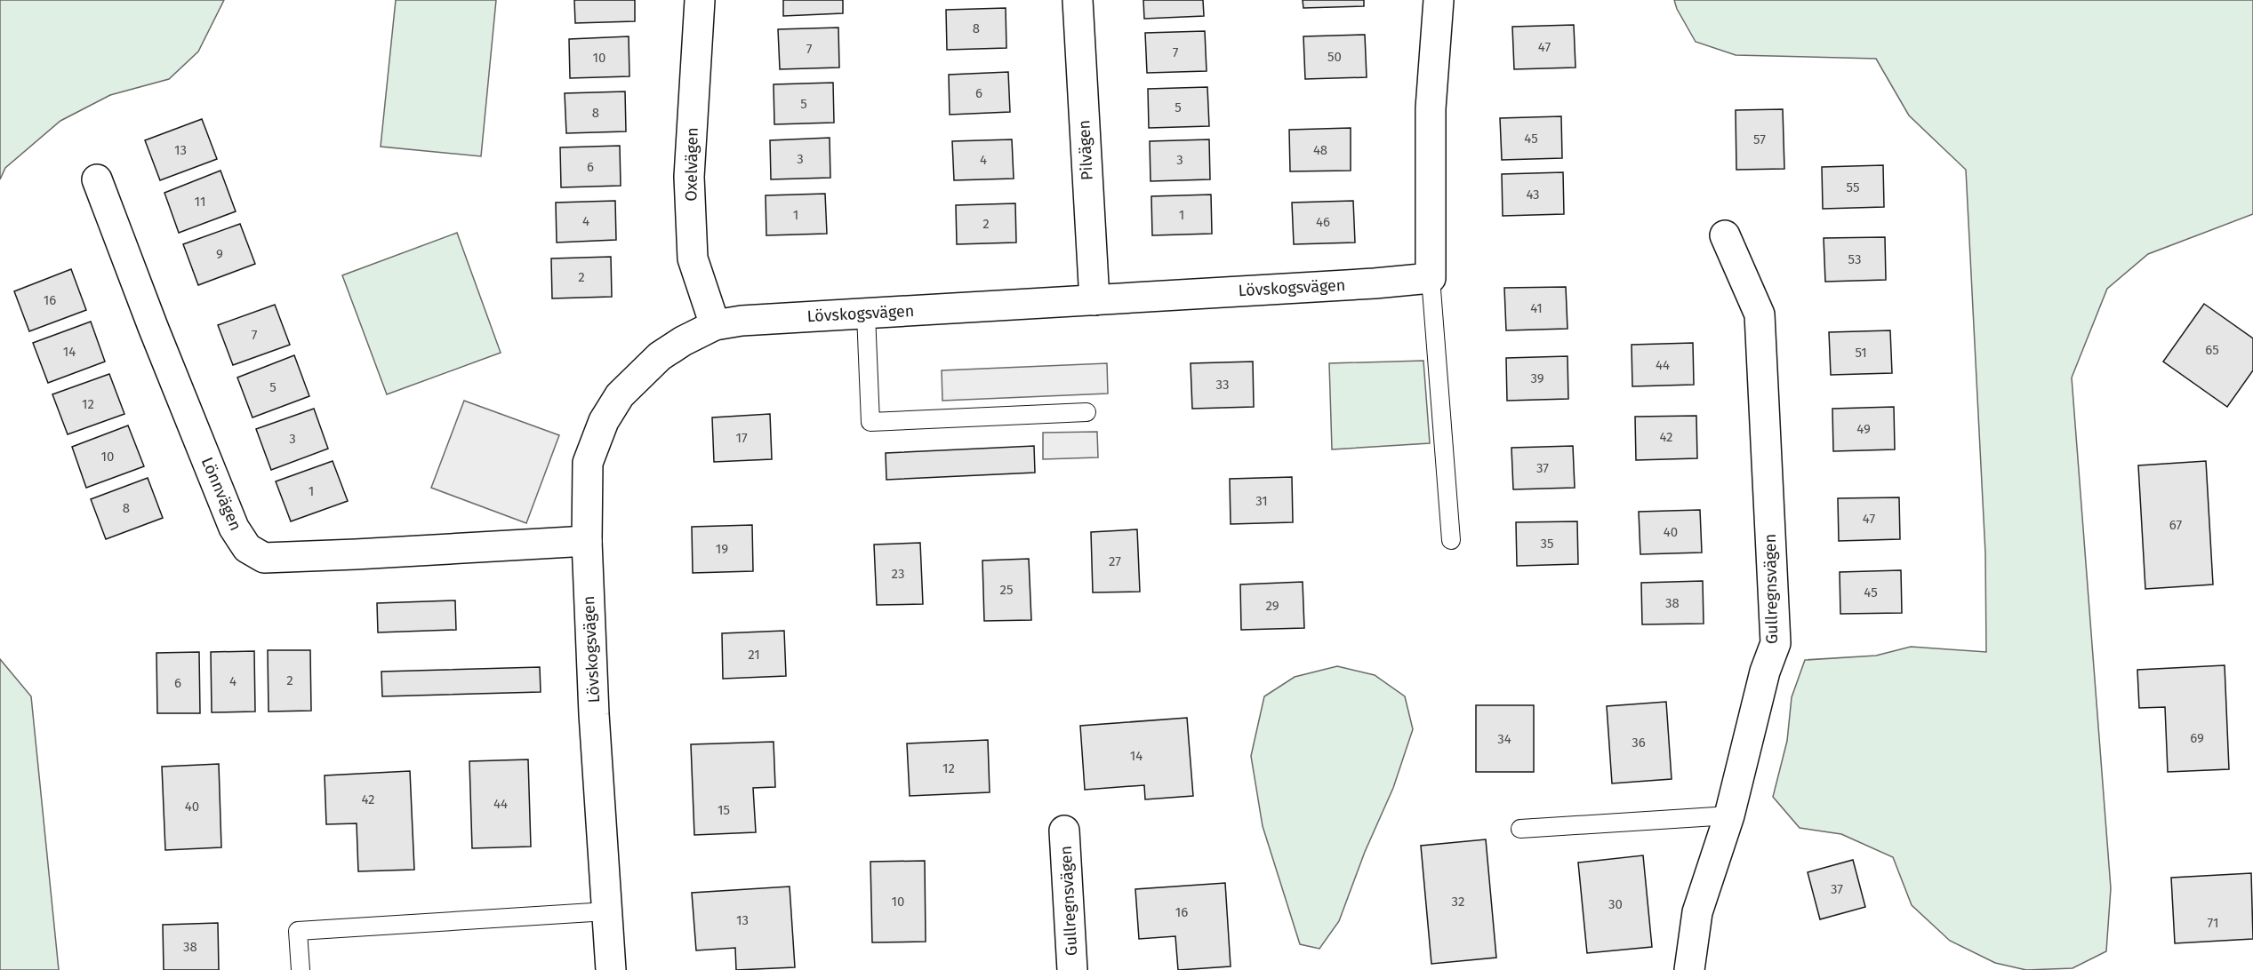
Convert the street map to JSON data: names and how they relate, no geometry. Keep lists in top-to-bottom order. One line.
{"streets":{"street":["Pilvägen","Oxelvägen","Lövskogsvägen","Lönnvägen","Gullregnsvägen"]},"crossings":[["Pilvägen","Lövskogsvägen"],["Oxelvägen","Lövskogsvägen"],["Lövskogsvägen","Lönnvägen"]],"house_numbers":["8","47","7","7","50","10","6","5","5","8","45","57","13","48","3","4","3","6","55","43","11","1","1","4","46","2","9","53","2","16","41","7","65","14","51","44","39","33","5","12","49","42","17","3","10","37","1","31","8","47","67","40","35","19","27","23","25","45","38","29","21","2","4","6","69","34","36","14","12","42","44","40","15","37","10","32","30","16","13","71","38"]}
